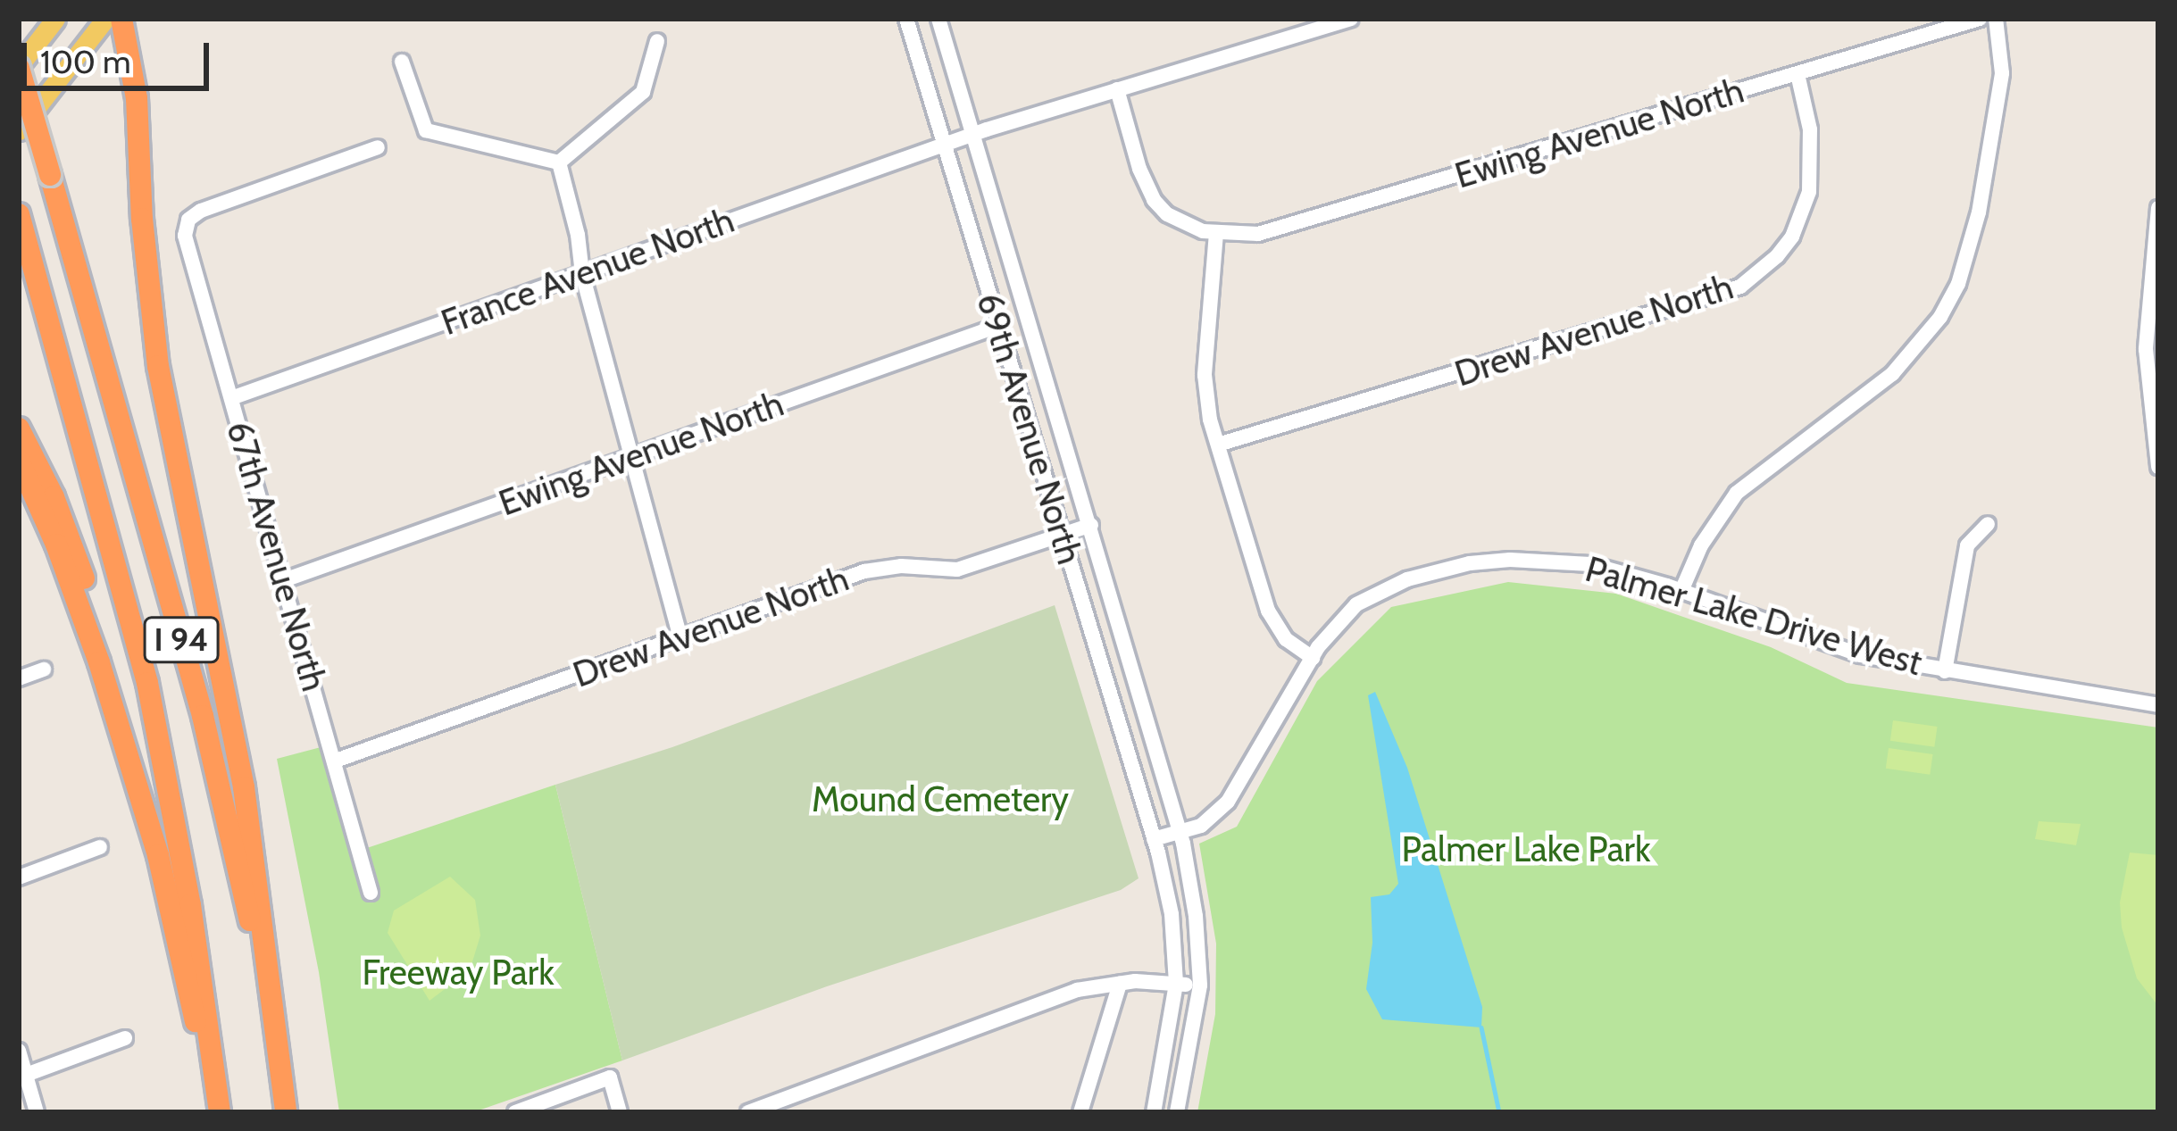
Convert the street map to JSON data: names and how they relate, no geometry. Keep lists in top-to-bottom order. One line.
{"streets":{"highway":["I 94"],"street":["Ewing Avenue North","France Avenue North","Drew Avenue North","69th Avenue North","67th Avenue North","Palmer Lake Drive West"]},"crossings":[["Ewing Avenue North","Drew Avenue North"],["Ewing Avenue North","69th Avenue North"],["Ewing Avenue North","67th Avenue North"],["France Avenue North","69th Avenue North"],["France Avenue North","67th Avenue North"],["Drew Avenue North","69th Avenue North"],["Drew Avenue North","67th Avenue North"],["69th Avenue North","Palmer Lake Drive West"]],"parks":["Mound Cemetery","Palmer Lake Park","Freeway Park"],"scale_bar":"100 m"}
